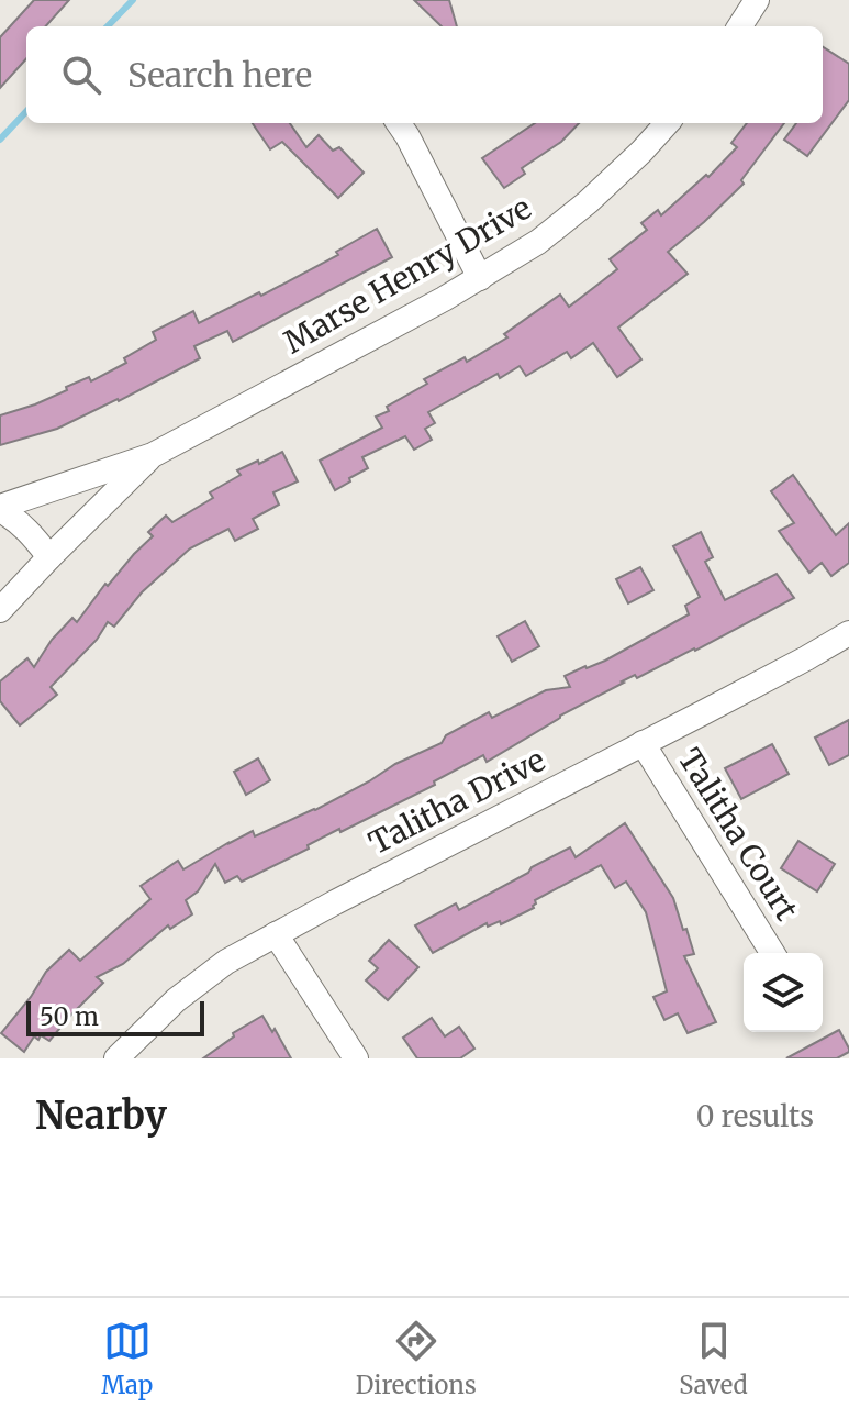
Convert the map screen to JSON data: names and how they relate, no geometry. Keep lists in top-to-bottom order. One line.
{"streets":{"street":["Marse Henry Drive","Talitha Drive","Talitha Court"]},"crossings":[["Talitha Drive","Talitha Court"]],"scale_bar":"50 m","page":{"search":"Search here","scale":"50 m","heading":["Nearby","0 results"],"nav":["Map","Directions","Saved"]}}
